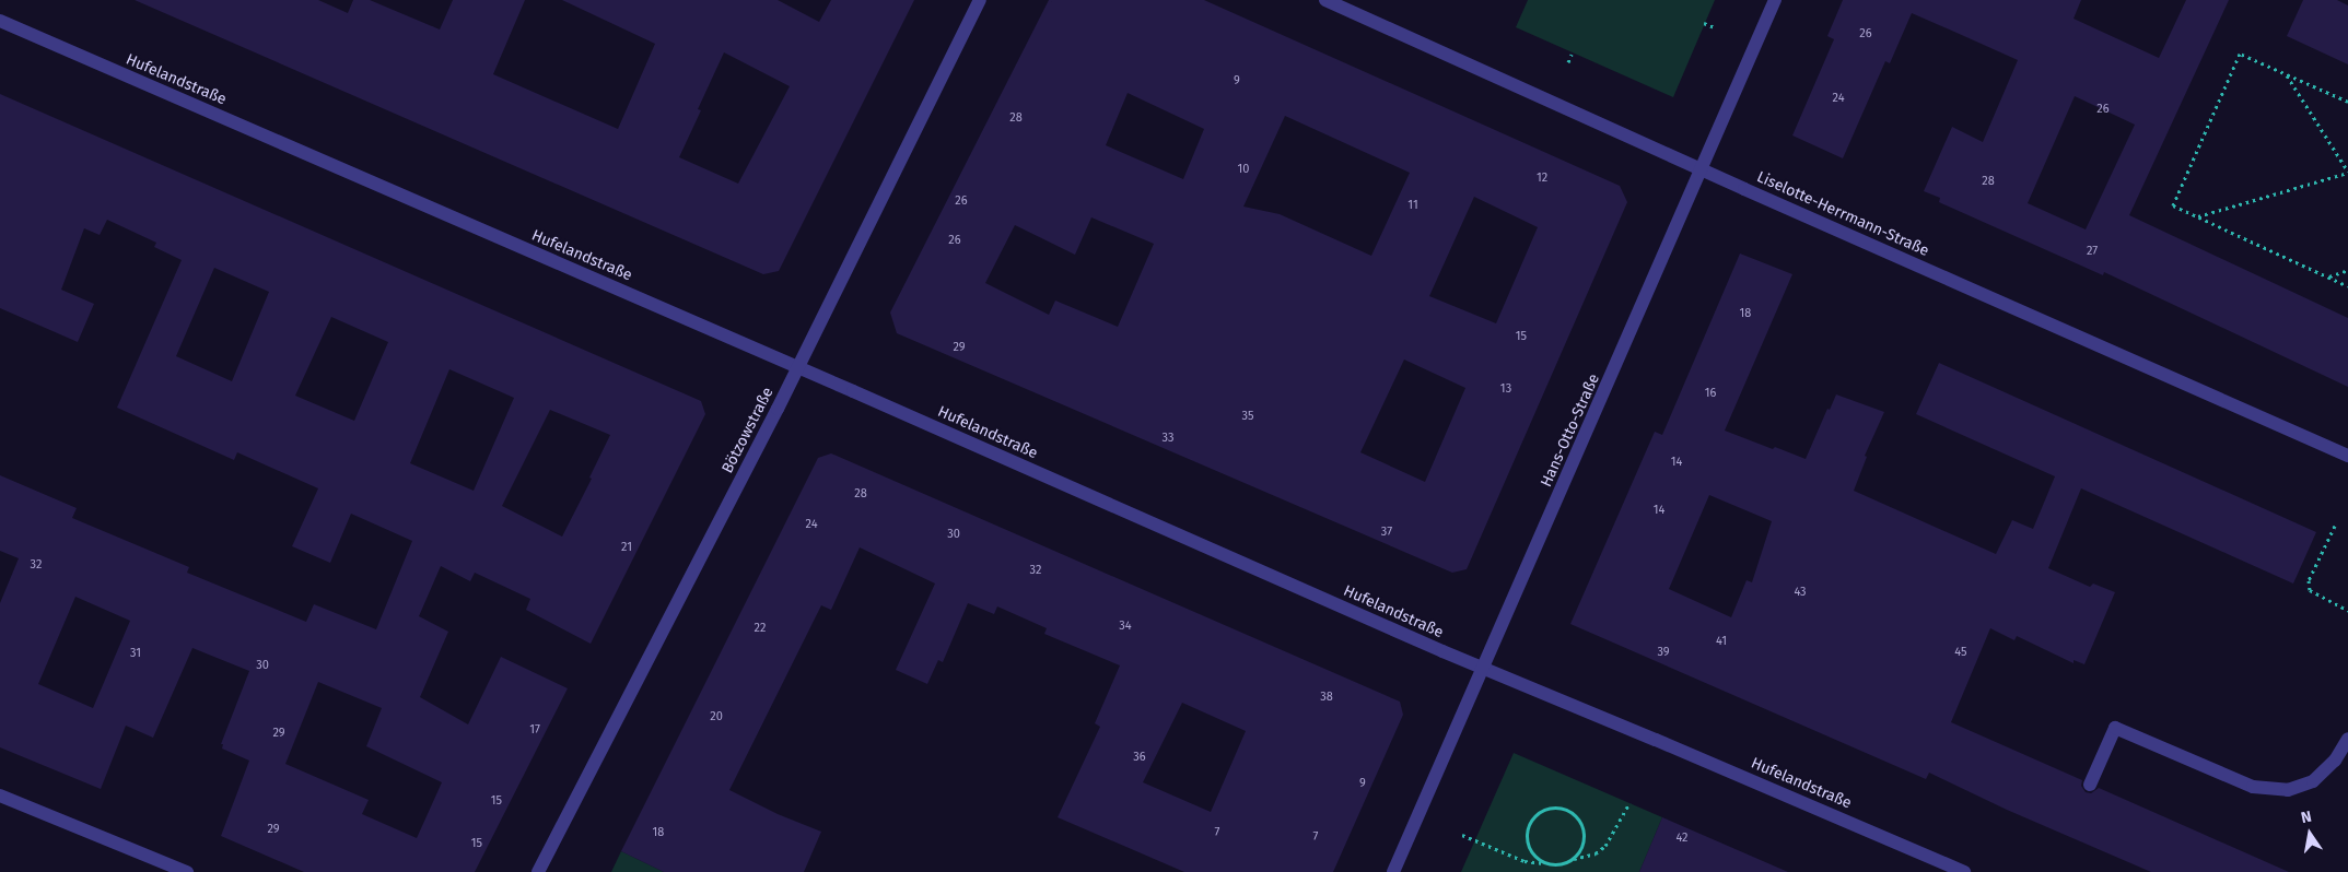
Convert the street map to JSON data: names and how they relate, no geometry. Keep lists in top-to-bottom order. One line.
{"streets":{"street":["Hufelandstraße","Liselotte-Herrmann-Straße","Bötzowstraße","Hans-Otto-Straße"]},"crossings":[["Hufelandstraße","Bötzowstraße"],["Hufelandstraße","Hans-Otto-Straße"],["Liselotte-Herrmann-Straße","Hans-Otto-Straße"]],"house_numbers":["26","9","24","26","28","10","12","28","26","11","26","27","18","15","29","13","16","35","33","14","28","14","24","37","30","21","32","32","43","34","22","41","39","45","31","30","38","20","17","29","36","9","15","29","18","7","7","42","15"],"north":"top"}
